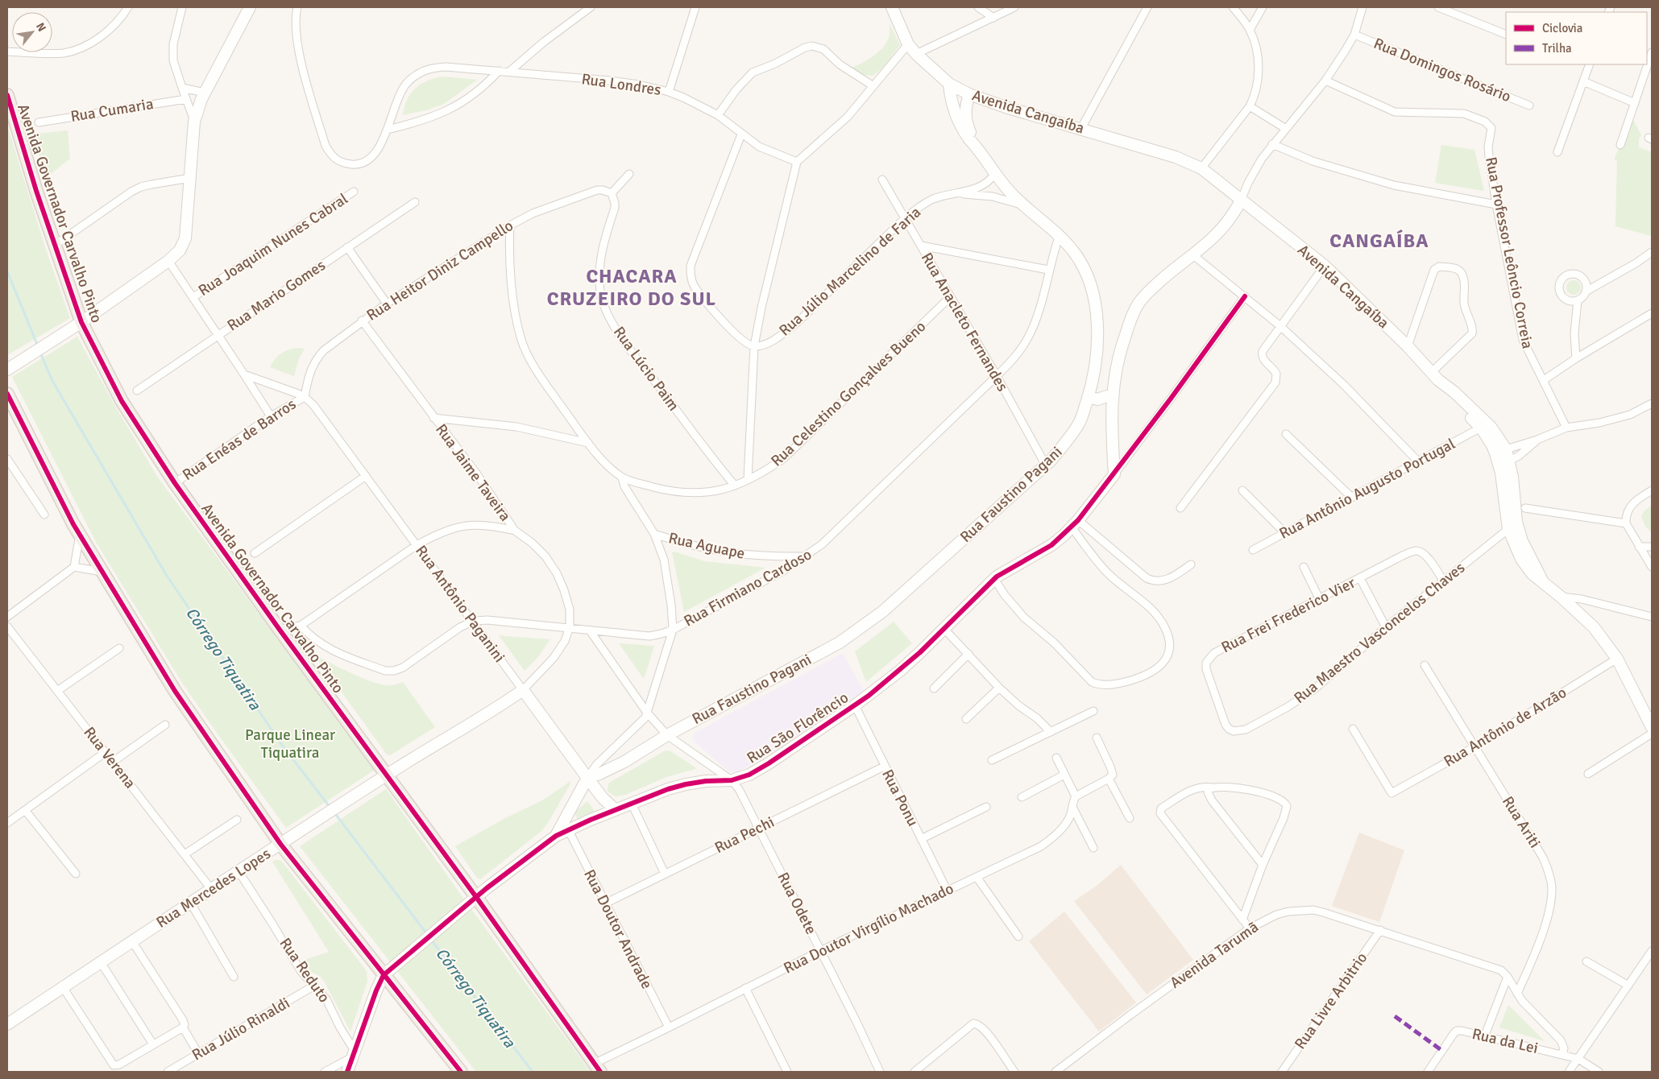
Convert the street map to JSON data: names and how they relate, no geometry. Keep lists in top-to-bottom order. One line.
{"streets":{"main road":["Avenida Governador Carvalho Pinto"],"street":["Rua Domingos Rosário","Rua Londres","Rua Cumaria","Avenida Cangaíba","Rua Joaquim Nunes Cabral","Rua Professor Leôncio Correia","Rua Heitor Diniz Campello","Rua Júlio Marcelino de Faria","Rua Mario Gomes","Rua Anacleto Fernandes","Rua Lúcio Paim","Rua Celestino Gonçalves Bueno","Rua Enéas de Barros","Rua Jaime Taveira","Rua Antônio Augusto Portugal","Rua Faustino Pagani","Rua Aguape","Rua Firmiano Cardoso","Rua Antônio Paganini","Rua Frei Frederico Vier","Rua Maestro Vasconcelos Chaves","Rua Antônio de Arzão","Rua São Florêncio","Rua Verena","Rua Ponu","Rua Ariti","Rua Pechi","Rua Mercedes Lopes","Rua Odete","Rua Doutor Virgílio Machado","Rua Doutor Andrade","Avenida Tarumã","Rua Reduto","Rua Livre Arbitrio","Rua Júlio Rinaldi","Rua da Lei"]},"crossings":[["Avenida Cangaíba","Rua Antônio Augusto Portugal"],["Avenida Cangaíba","Rua Faustino Pagani"],["Avenida Cangaíba","Rua Maestro Vasconcelos Chaves"],["Avenida Cangaíba","Rua Antônio de Arzão"],["Avenida Governador Carvalho Pinto","Rua Enéas de Barros"],["Avenida Governador Carvalho Pinto","Rua São Florêncio"],["Avenida Governador Carvalho Pinto","Rua Mercedes Lopes"],["Avenida Governador Carvalho Pinto","Rua Doutor Virgílio Machado"],["Rua Heitor Diniz Campello","Rua Lúcio Paim"],["Rua Heitor Diniz Campello","Rua Celestino Gonçalves Bueno"],["Rua Heitor Diniz Campello","Rua Enéas de Barros"],["Rua Heitor Diniz Campello","Rua Jaime Taveira"],["Rua Heitor Diniz Campello","Rua Antônio Paganini"],["Rua Júlio Marcelino de Faria","Rua Anacleto Fernandes"],["Rua Júlio Marcelino de Faria","Rua Faustino Pagani"],["Rua Anacleto Fernandes","Rua Celestino Gonçalves Bueno"],["Rua Anacleto Fernandes","Rua Faustino Pagani"],["Rua Anacleto Fernandes","Rua Firmiano Cardoso"],["Rua Lúcio Paim","Rua Celestino Gonçalves Bueno"],["Rua Enéas de Barros","Rua Antônio Paganini"],["Rua Jaime Taveira","Rua Firmiano Cardoso"],["Rua Faustino Pagani","Rua Firmiano Cardoso"],["Rua Faustino Pagani","Rua Antônio Paganini"],["Rua Aguape","Rua Firmiano Cardoso"],["Rua Firmiano Cardoso","Rua Antônio Paganini"],["Rua Antônio Paganini","Rua São Florêncio"],["Rua Antônio Paganini","Rua Mercedes Lopes"],["Rua Frei Frederico Vier","Rua Maestro Vasconcelos Chaves"],["Rua Antônio de Arzão","Rua Ariti"],["Rua São Florêncio","Rua Ponu"],["Rua São Florêncio","Rua Odete"],["Rua São Florêncio","Rua Doutor Andrade"],["Rua São Florêncio","Rua Reduto"],["Rua Verena","Rua Mercedes Lopes"],["Rua Ponu","Rua Pechi"],["Rua Ponu","Rua Doutor Virgílio Machado"],["Rua Pechi","Rua Odete"],["Rua Pechi","Rua Doutor Andrade"],["Rua Mercedes Lopes","Rua Reduto"],["Rua Odete","Rua Doutor Virgílio Machado"],["Rua Doutor Virgílio Machado","Rua Doutor Andrade"],["Avenida Tarumã","Rua Livre Arbitrio"],["Rua Reduto","Rua Júlio Rinaldi"]],"districts":["CANGAÍBA","CHACARA CRUZEIRO DO SUL"],"water":["Córrego Tiquatira"],"parks":["Parque Linear Tiquatira"],"legend":["Ciclovia","Trilha"],"north":"top right"}
